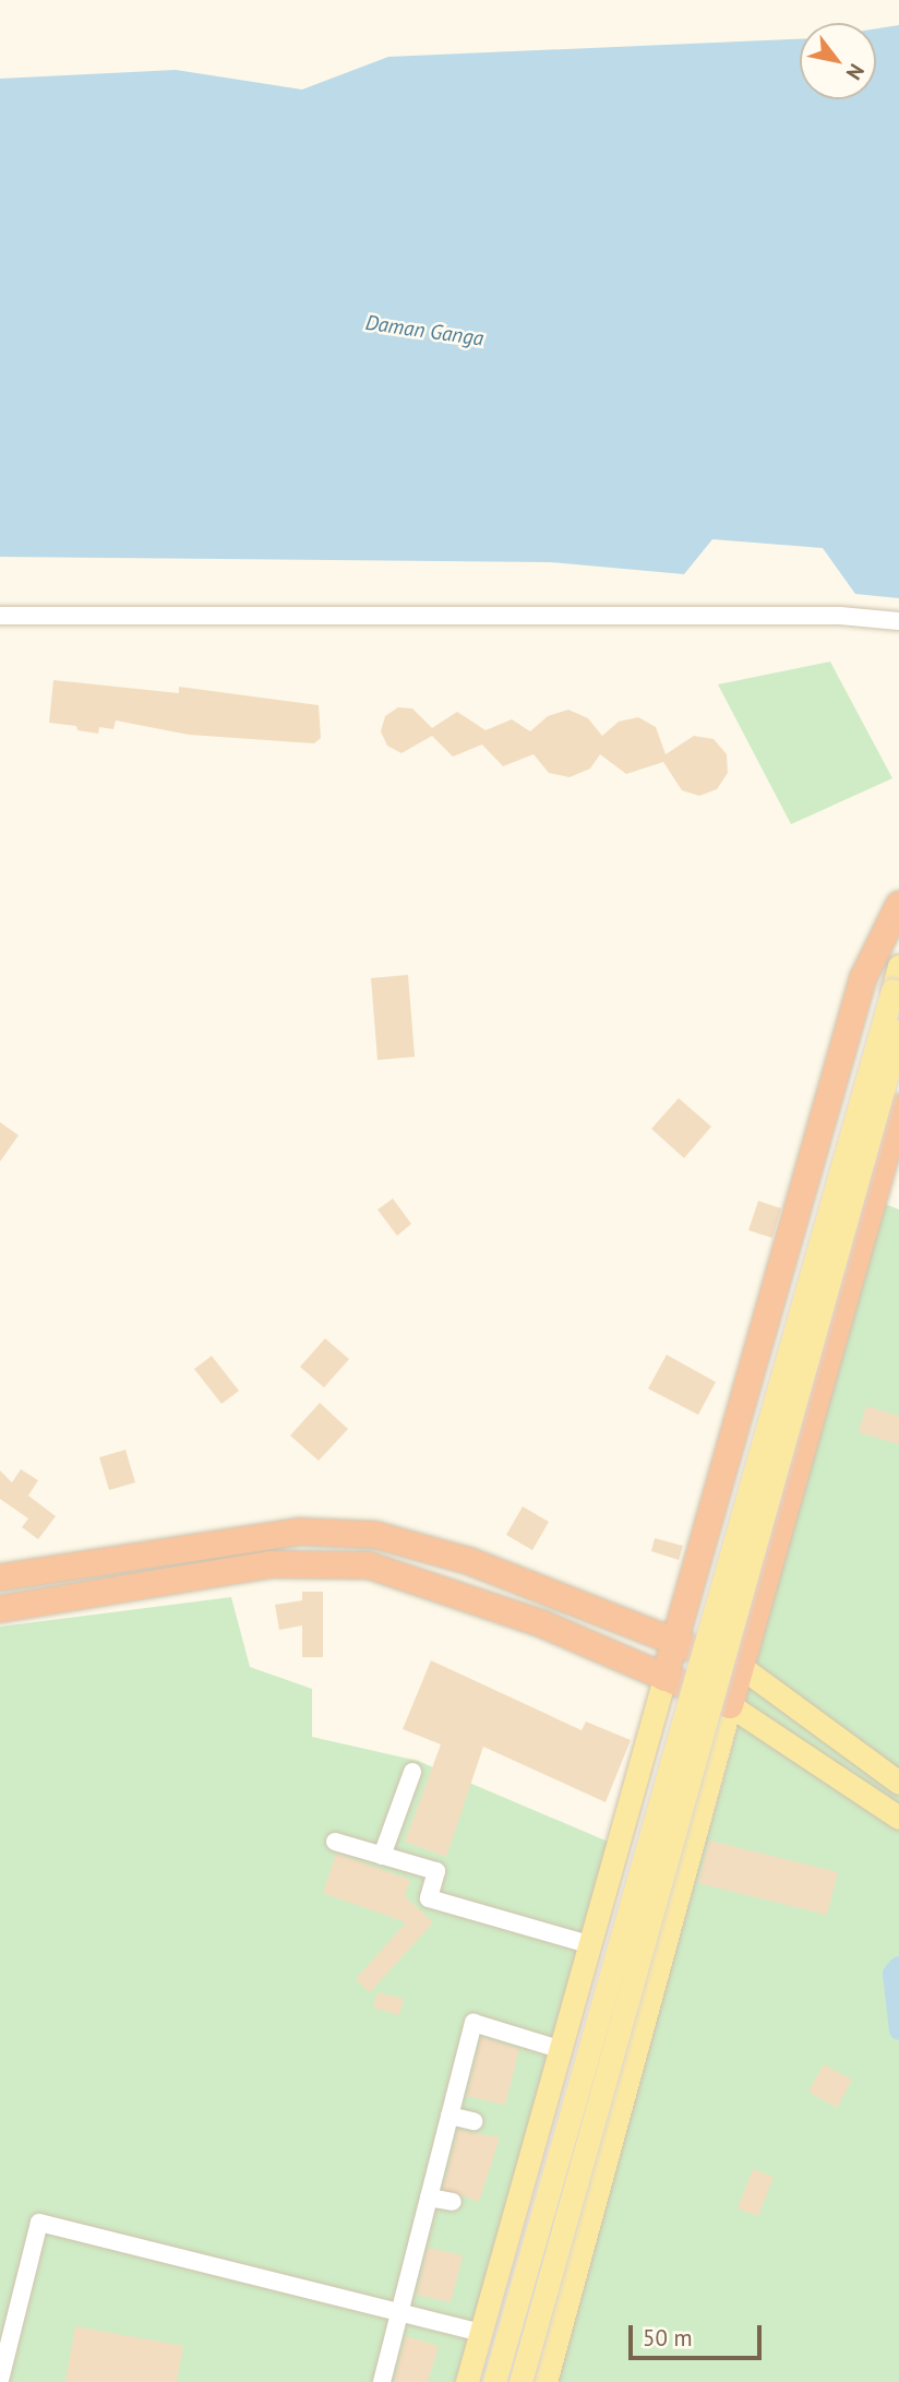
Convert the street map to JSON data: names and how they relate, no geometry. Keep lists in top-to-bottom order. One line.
{"water":["Daman Ganga"],"scale_bar":"50 m","north":"bottom right"}
